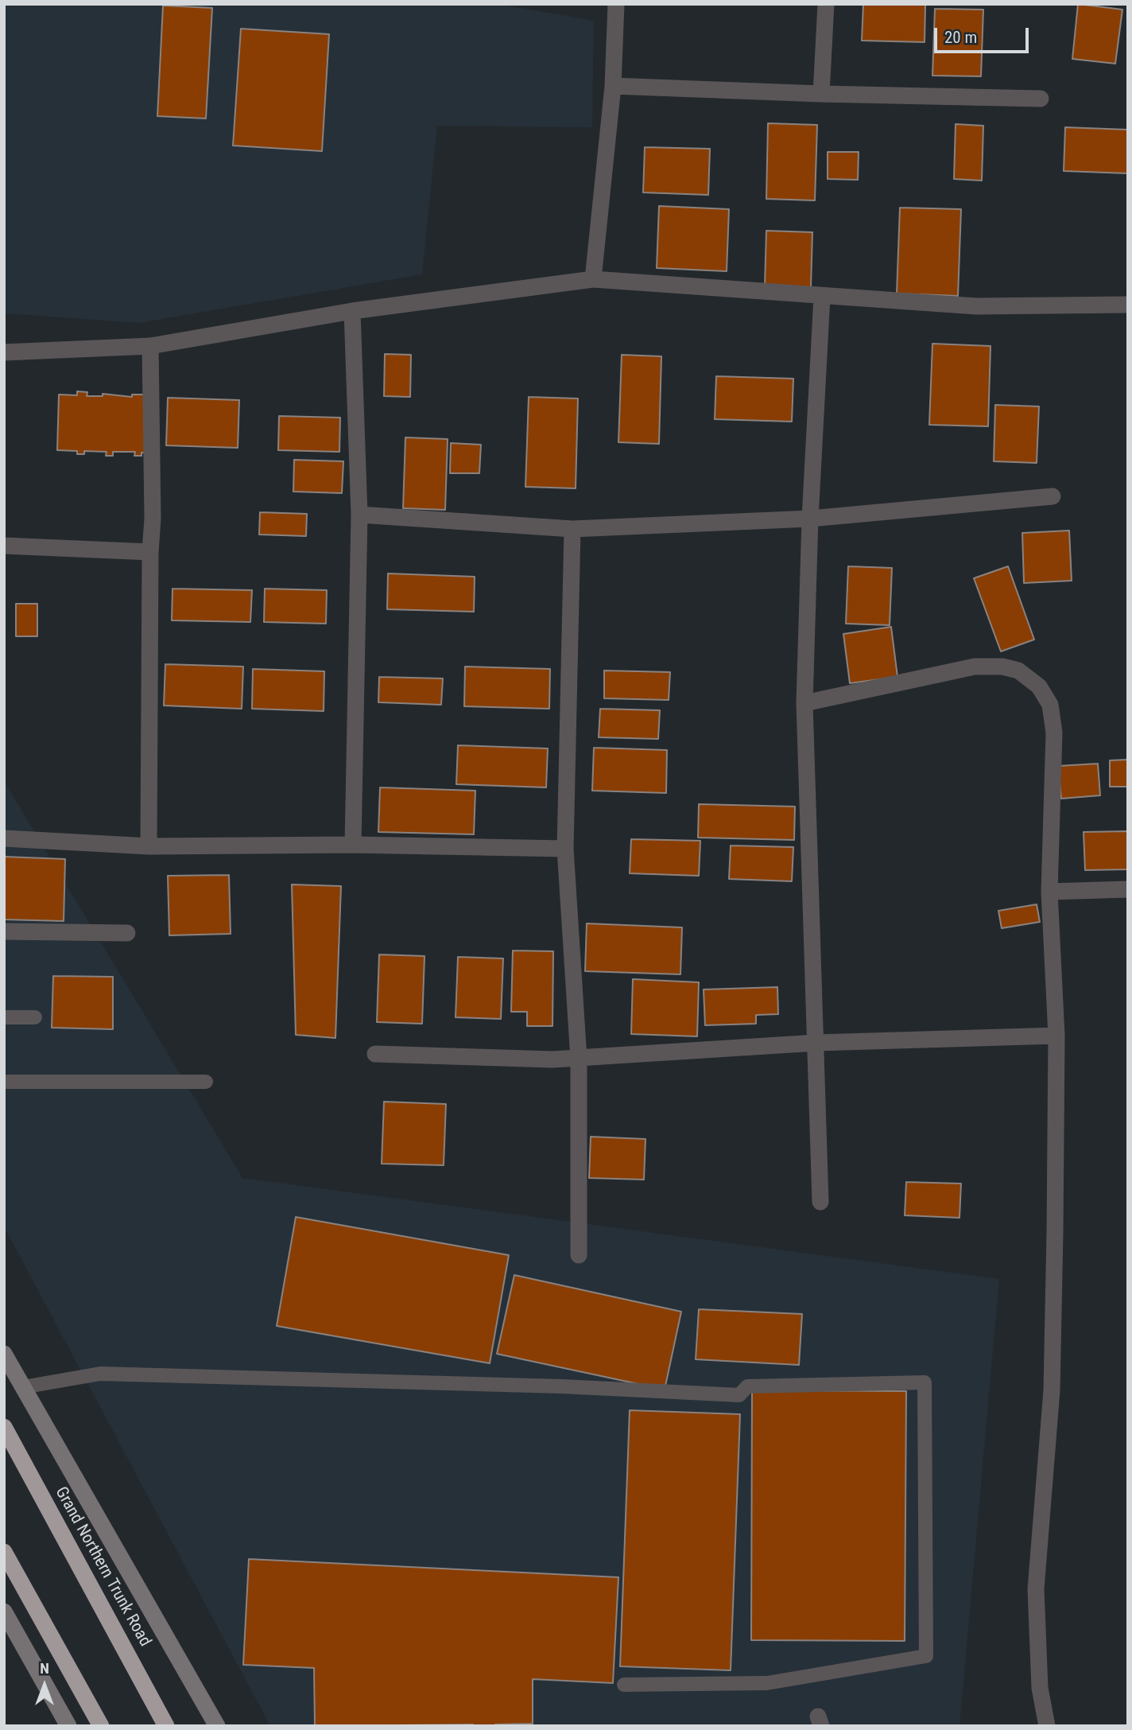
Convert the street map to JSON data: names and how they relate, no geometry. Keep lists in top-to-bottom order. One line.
{"streets":{"highway":["Grand Northern Trunk Road"]},"scale_bar":"20 m","north":"top"}
